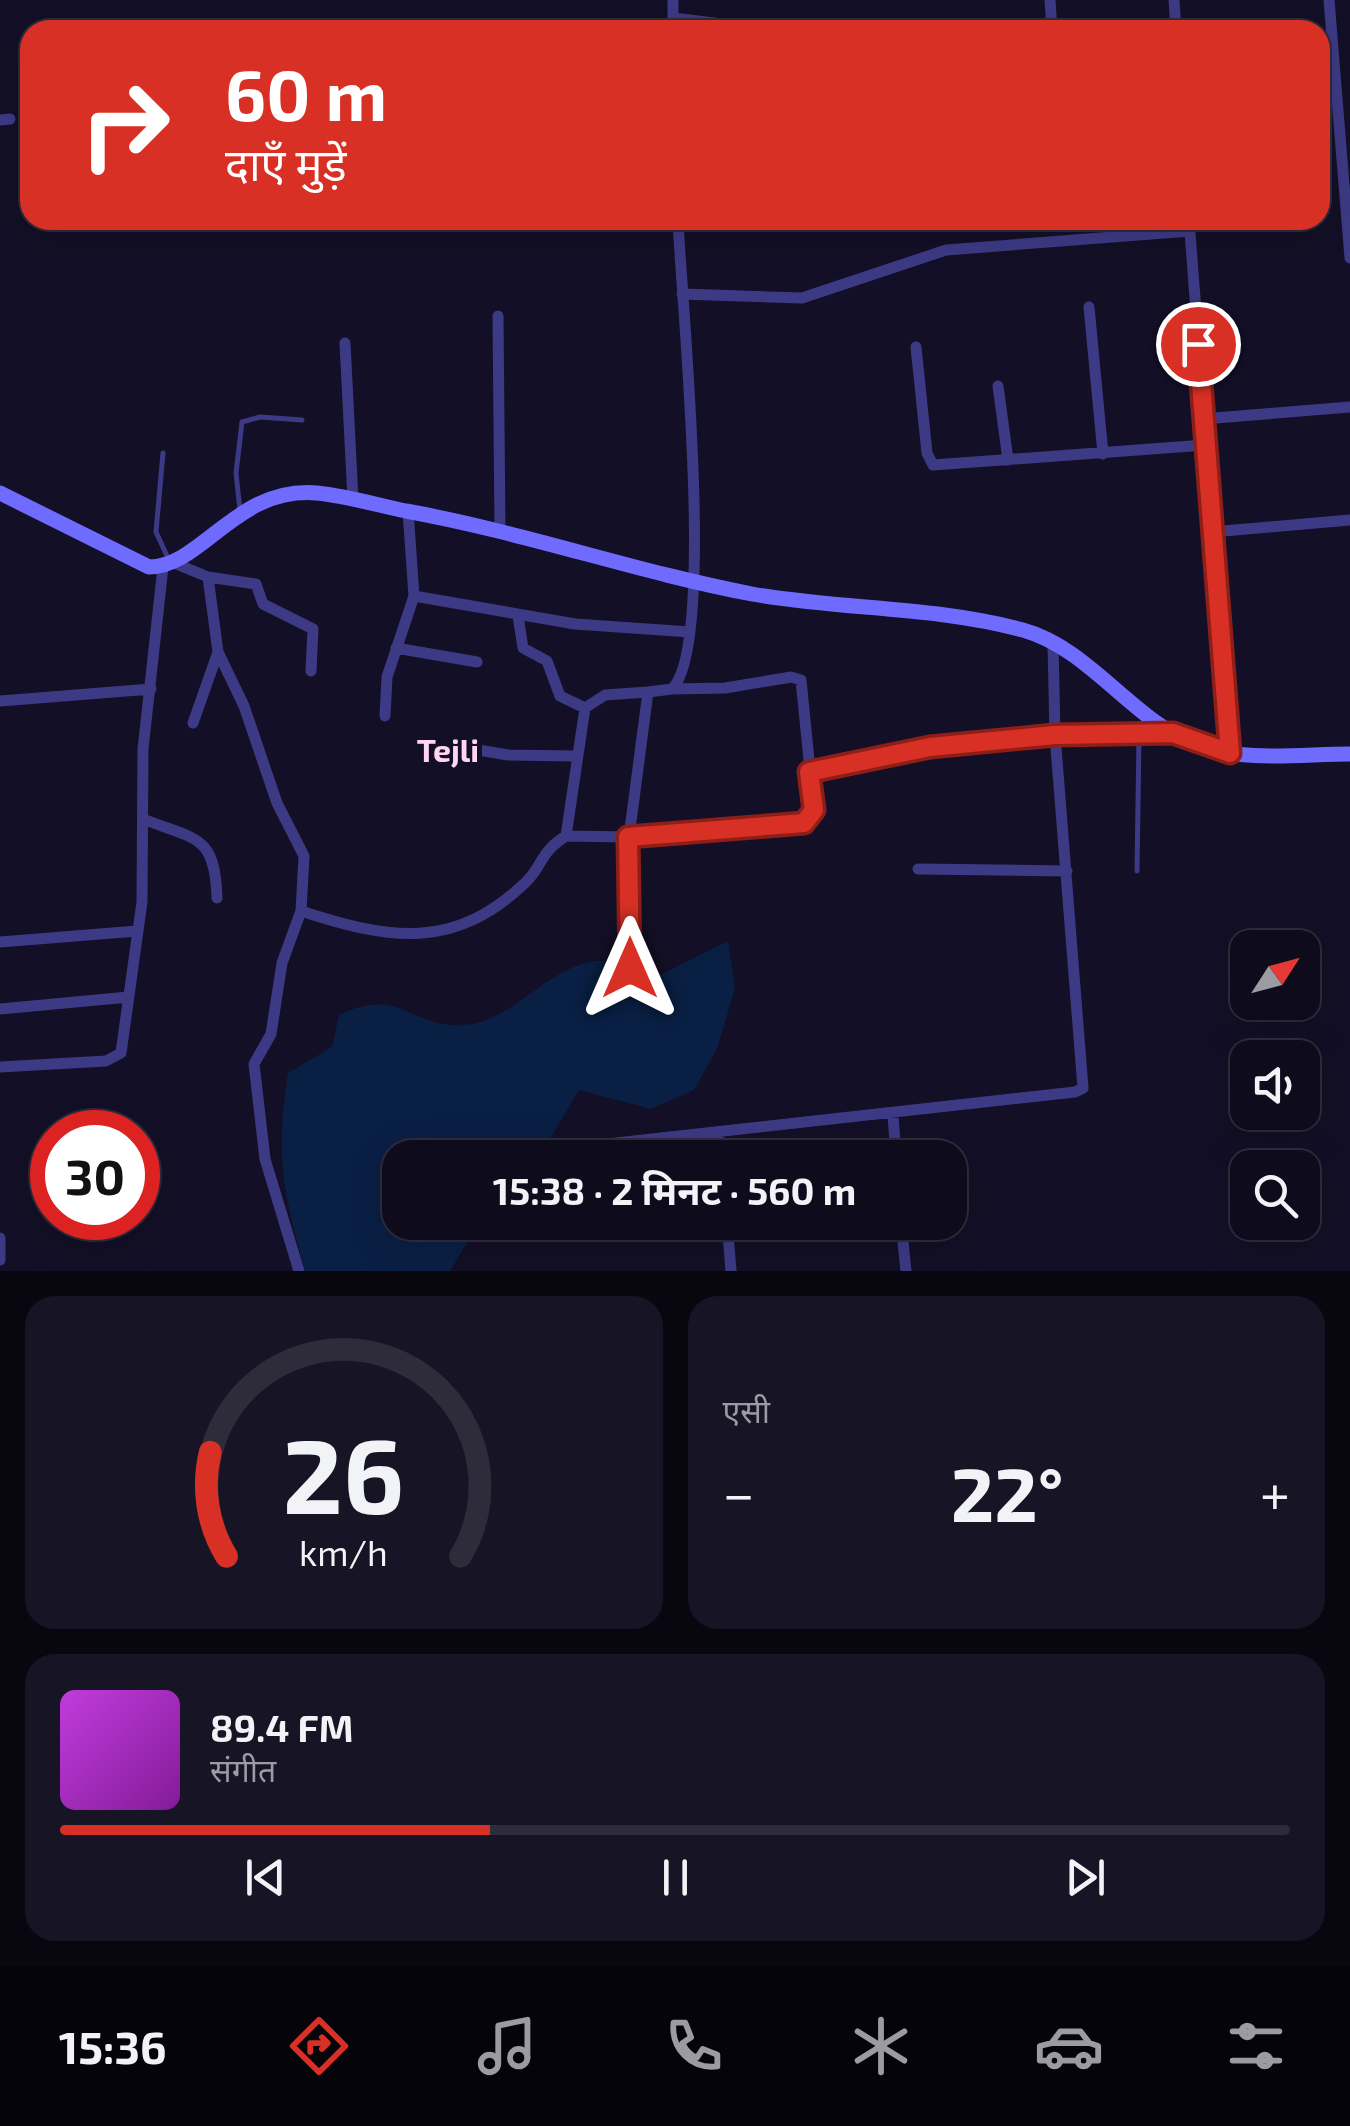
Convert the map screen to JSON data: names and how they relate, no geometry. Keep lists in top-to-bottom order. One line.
{"districts":["Tejli"],"north":"top right","page":{"turn":["60 m","दाएँ मुड़ें"],"limit":"30","trip":"15:38 · 2 मिनट · 560 m","tile":"एसी","heat":["−","22°","+"],"song":["89.4 FM","संगीत"],"tabs":"15:36","gauge":["26","km/h"]}}
